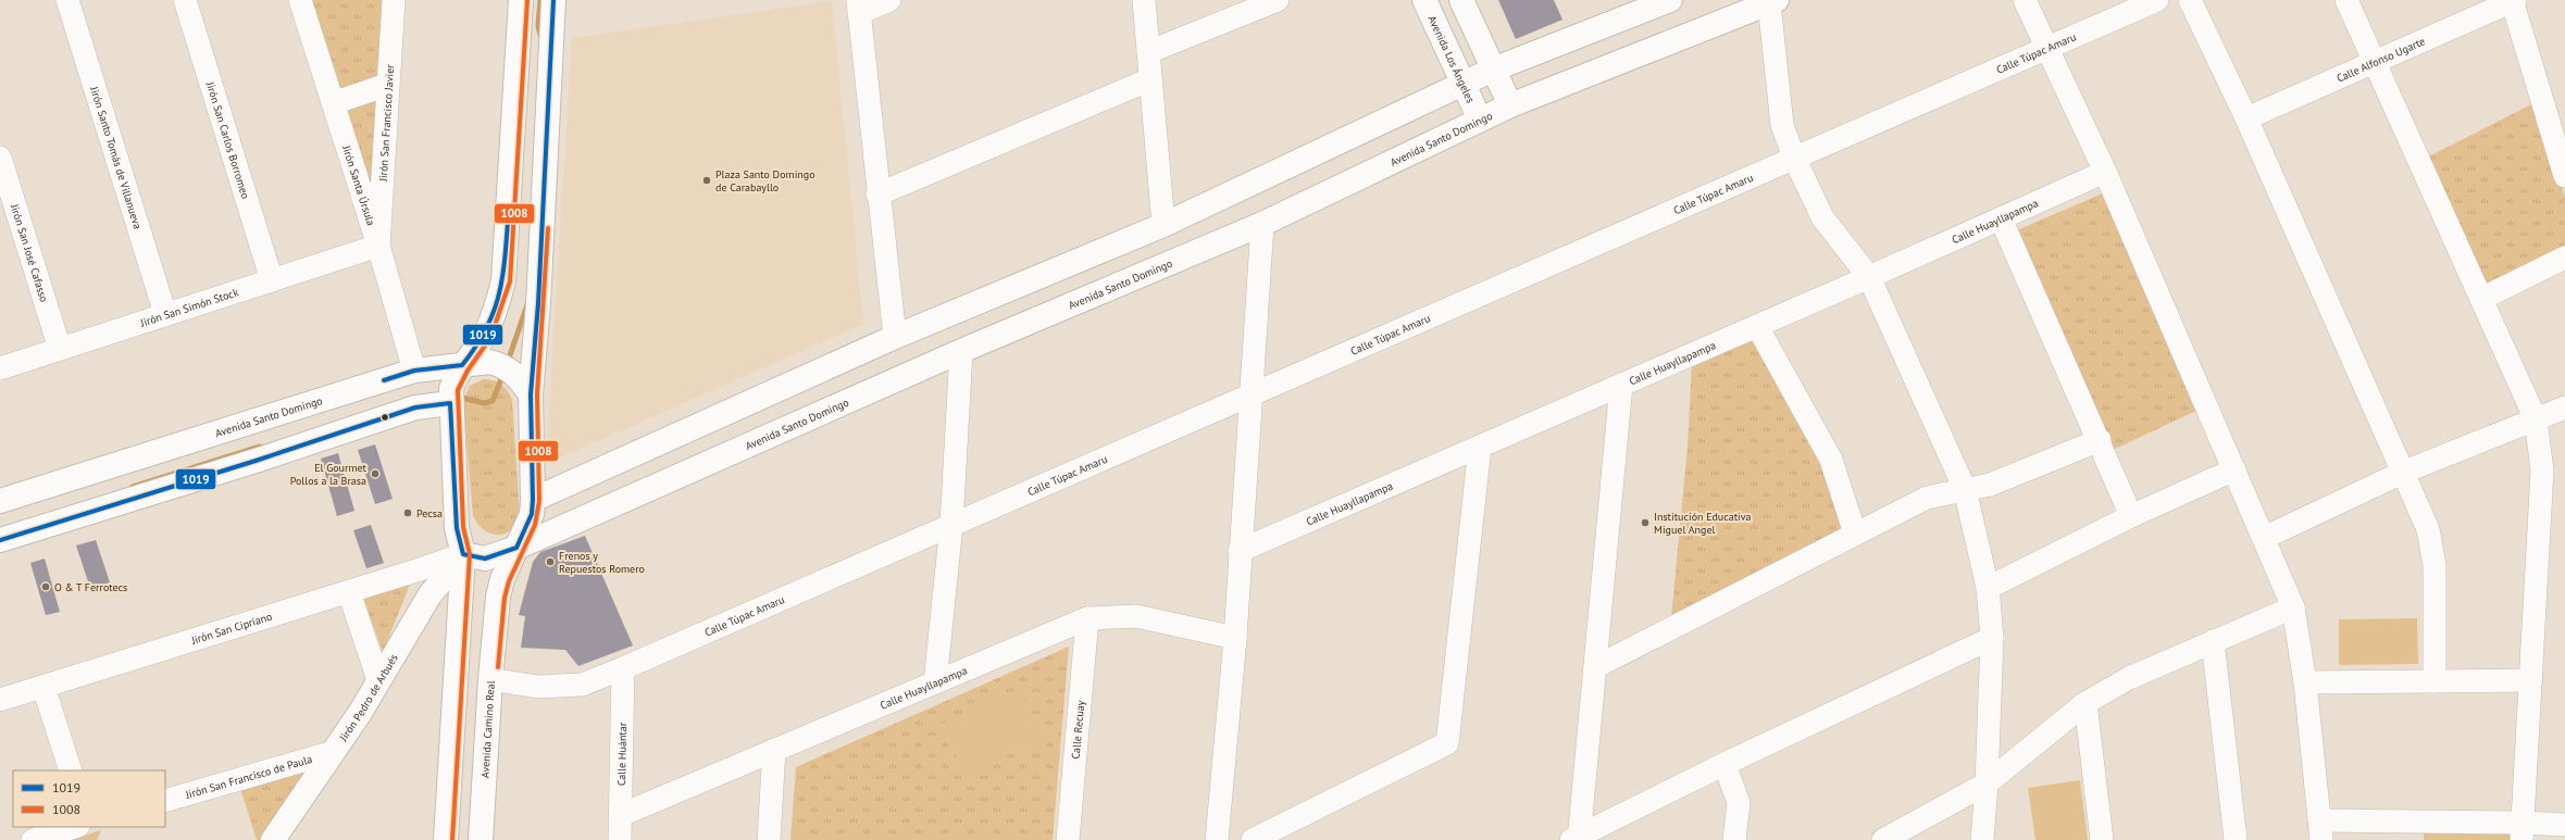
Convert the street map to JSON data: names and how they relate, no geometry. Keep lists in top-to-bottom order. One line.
{"streets":{"street":["Calle Túpac Amaru","Avenida Los Ángeles","Calle Alfonso Ugarte","Jirón San Francisco Javier","Avenida Santo Domingo","Jirón San Carlos Borromeo","Jirón Santo Tomás de Villanueva","Jirón Santa Úrsula","Calle Huayllapampa","Jirón San José Cafasso","Jirón San Simón Stock","Jirón San Cipriano","Jirón Pedro de Arbués","Avenida Camino Real","Calle Recuay","Calle Huántar","Jirón San Francisco de Paula"]},"crossings":[["Calle Túpac Amaru","Avenida Camino Real"],["Calle Túpac Amaru","Calle Huántar"],["Avenida Los Ángeles","Avenida Santo Domingo"],["Jirón San Francisco Javier","Jirón Santa Úrsula"],["Jirón San Francisco Javier","Jirón San Simón Stock"],["Avenida Santo Domingo","Jirón Santa Úrsula"],["Avenida Santo Domingo","Jirón San Cipriano"],["Avenida Santo Domingo","Jirón Pedro de Arbués"],["Avenida Santo Domingo","Avenida Camino Real"],["Jirón San Carlos Borromeo","Jirón San Simón Stock"],["Jirón Santo Tomás de Villanueva","Jirón San Simón Stock"],["Jirón Santa Úrsula","Jirón San Simón Stock"],["Calle Huayllapampa","Calle Recuay"],["Calle Huayllapampa","Calle Huántar"],["Jirón San José Cafasso","Jirón San Simón Stock"],["Jirón San Cipriano","Jirón Pedro de Arbués"],["Jirón Pedro de Arbués","Jirón San Francisco de Paula"]],"places":["Plaza Santo Domingo de Carabayllo","El Gourmet Pollos a la Brasa","Pecsa","Institución Educativa Miguel Angel","Frenos y Repuestos Romero","O & T Ferrotecs"],"lines":["transit line 1019","transit line 1008"],"legend":["1019","1008"]}
